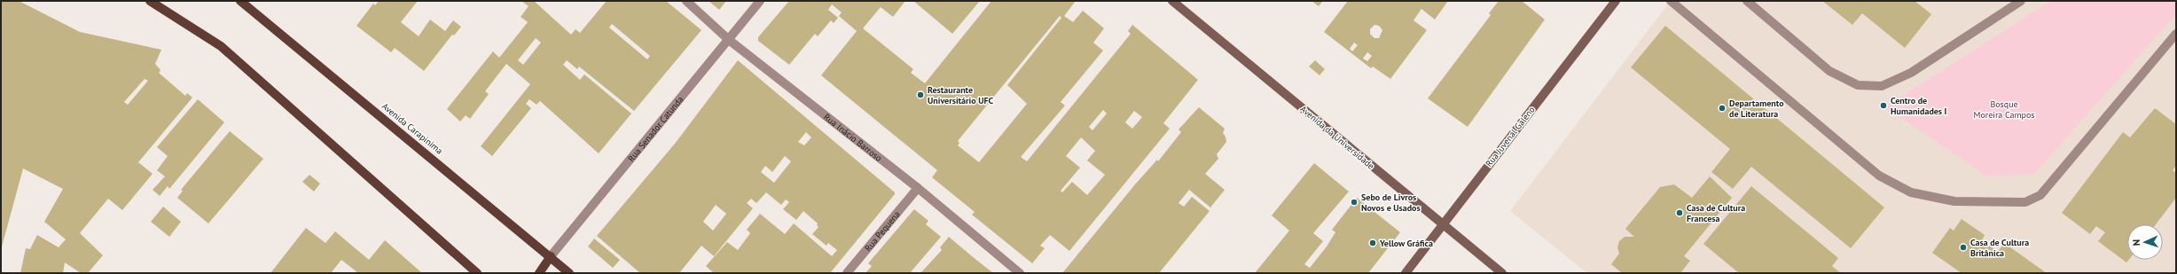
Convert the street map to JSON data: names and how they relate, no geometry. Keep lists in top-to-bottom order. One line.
{"streets":{"main road":["Avenida Carapinima","Rua Juvenal Galeno","Avenida da Universidade"],"street":["Rua Senador Catunda","Rua Inácio Barroso","Rua Pequena"]},"crossings":[["Avenida Carapinima","Rua Senador Catunda"],["Rua Senador Catunda","Rua Inácio Barroso"],["Rua Juvenal Galeno","Avenida da Universidade"],["Rua Inácio Barroso","Rua Pequena"]],"parks":["Bosque Moreira Campos"],"places":["Restaurante Universitário UFC","Centro de Humanidades I","Departamento de Literatura","Sebo de Livros Novos e Usados","Casa de Cultura Francesa","Yellow Gráfica","Casa de Cultura Britânica"],"north":"left"}
